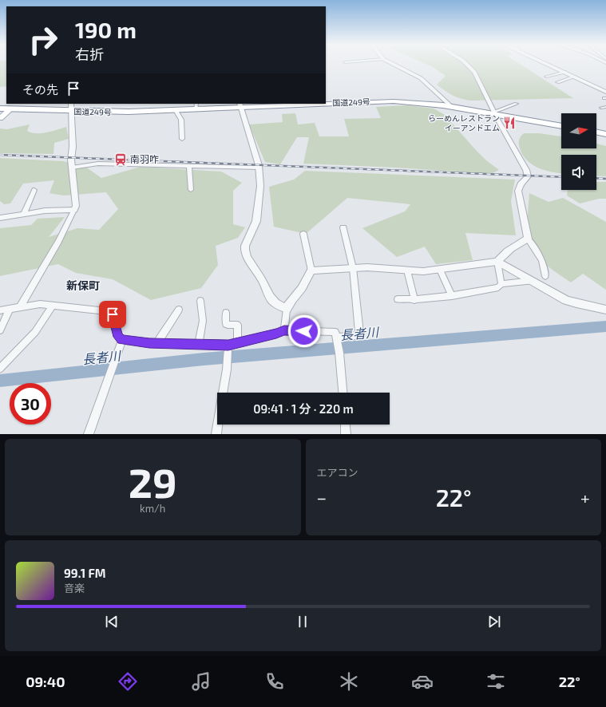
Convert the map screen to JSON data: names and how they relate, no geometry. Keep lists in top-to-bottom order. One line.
{"streets":{"highway":["国道249号"]},"districts":["新保町"],"water":["長者川"],"places":{"restaurant":["らーめんレストラン イーアンドエム"],"station":["南羽咋"]},"north":"right","page":{"turn":["190 m","右折"],"then":"その先","limit":"30","trip":"09:41 · 1 分 · 220 m","tile":[["29","km/h"],"エアコン"],"heat":["−","22°","+"],"song":["99.1 FM","音楽"],"tabs":["09:40","22°"]}}
